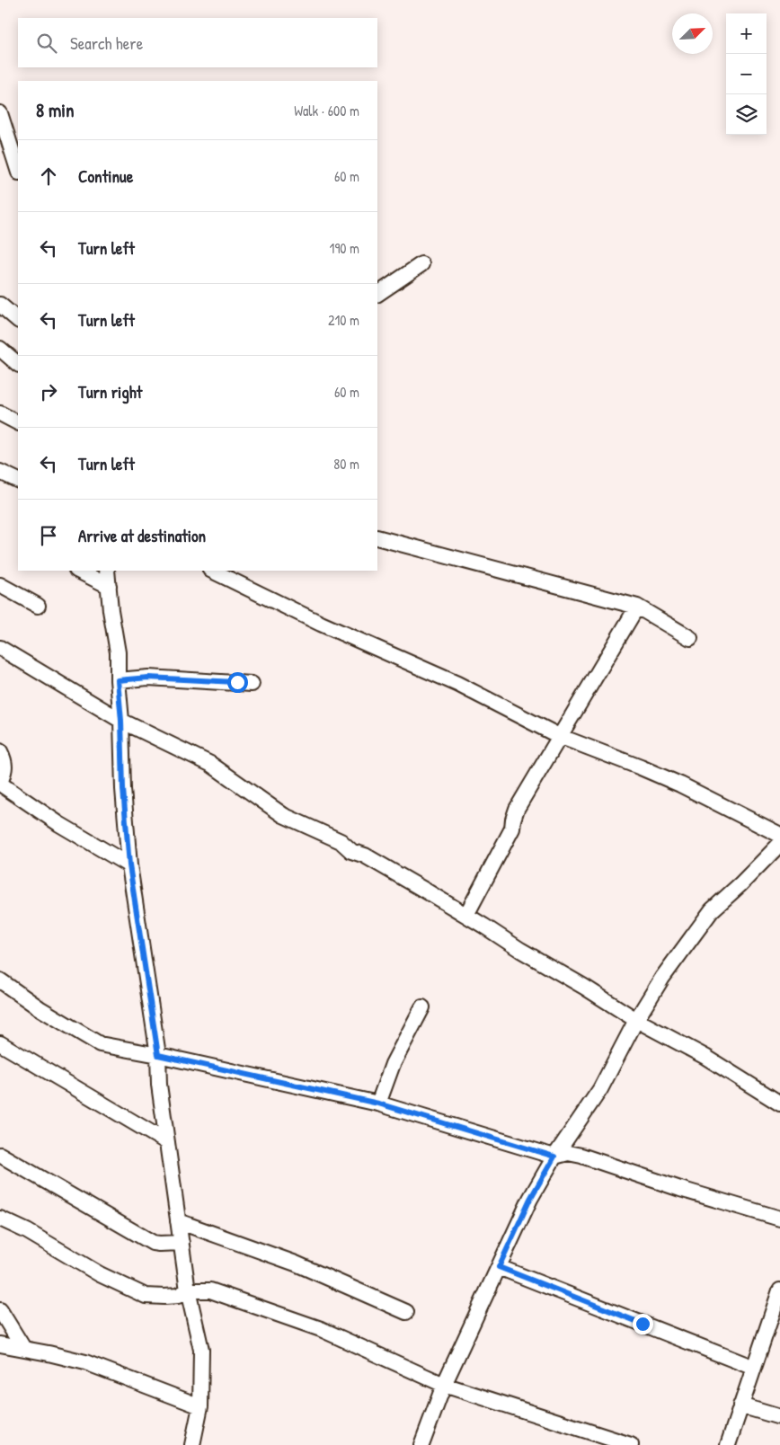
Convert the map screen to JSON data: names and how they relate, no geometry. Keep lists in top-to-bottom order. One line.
{"north":"top right","page":{"map_buttons":["+","−"],"search":"Search here","heading":["8 min","Walk · 600 m"],"list":[["Continue","60 m"],["Turn left","190 m"],["Turn left","210 m"],["Turn right","60 m"],["Turn left","80 m"],"Arrive at destination"]}}
